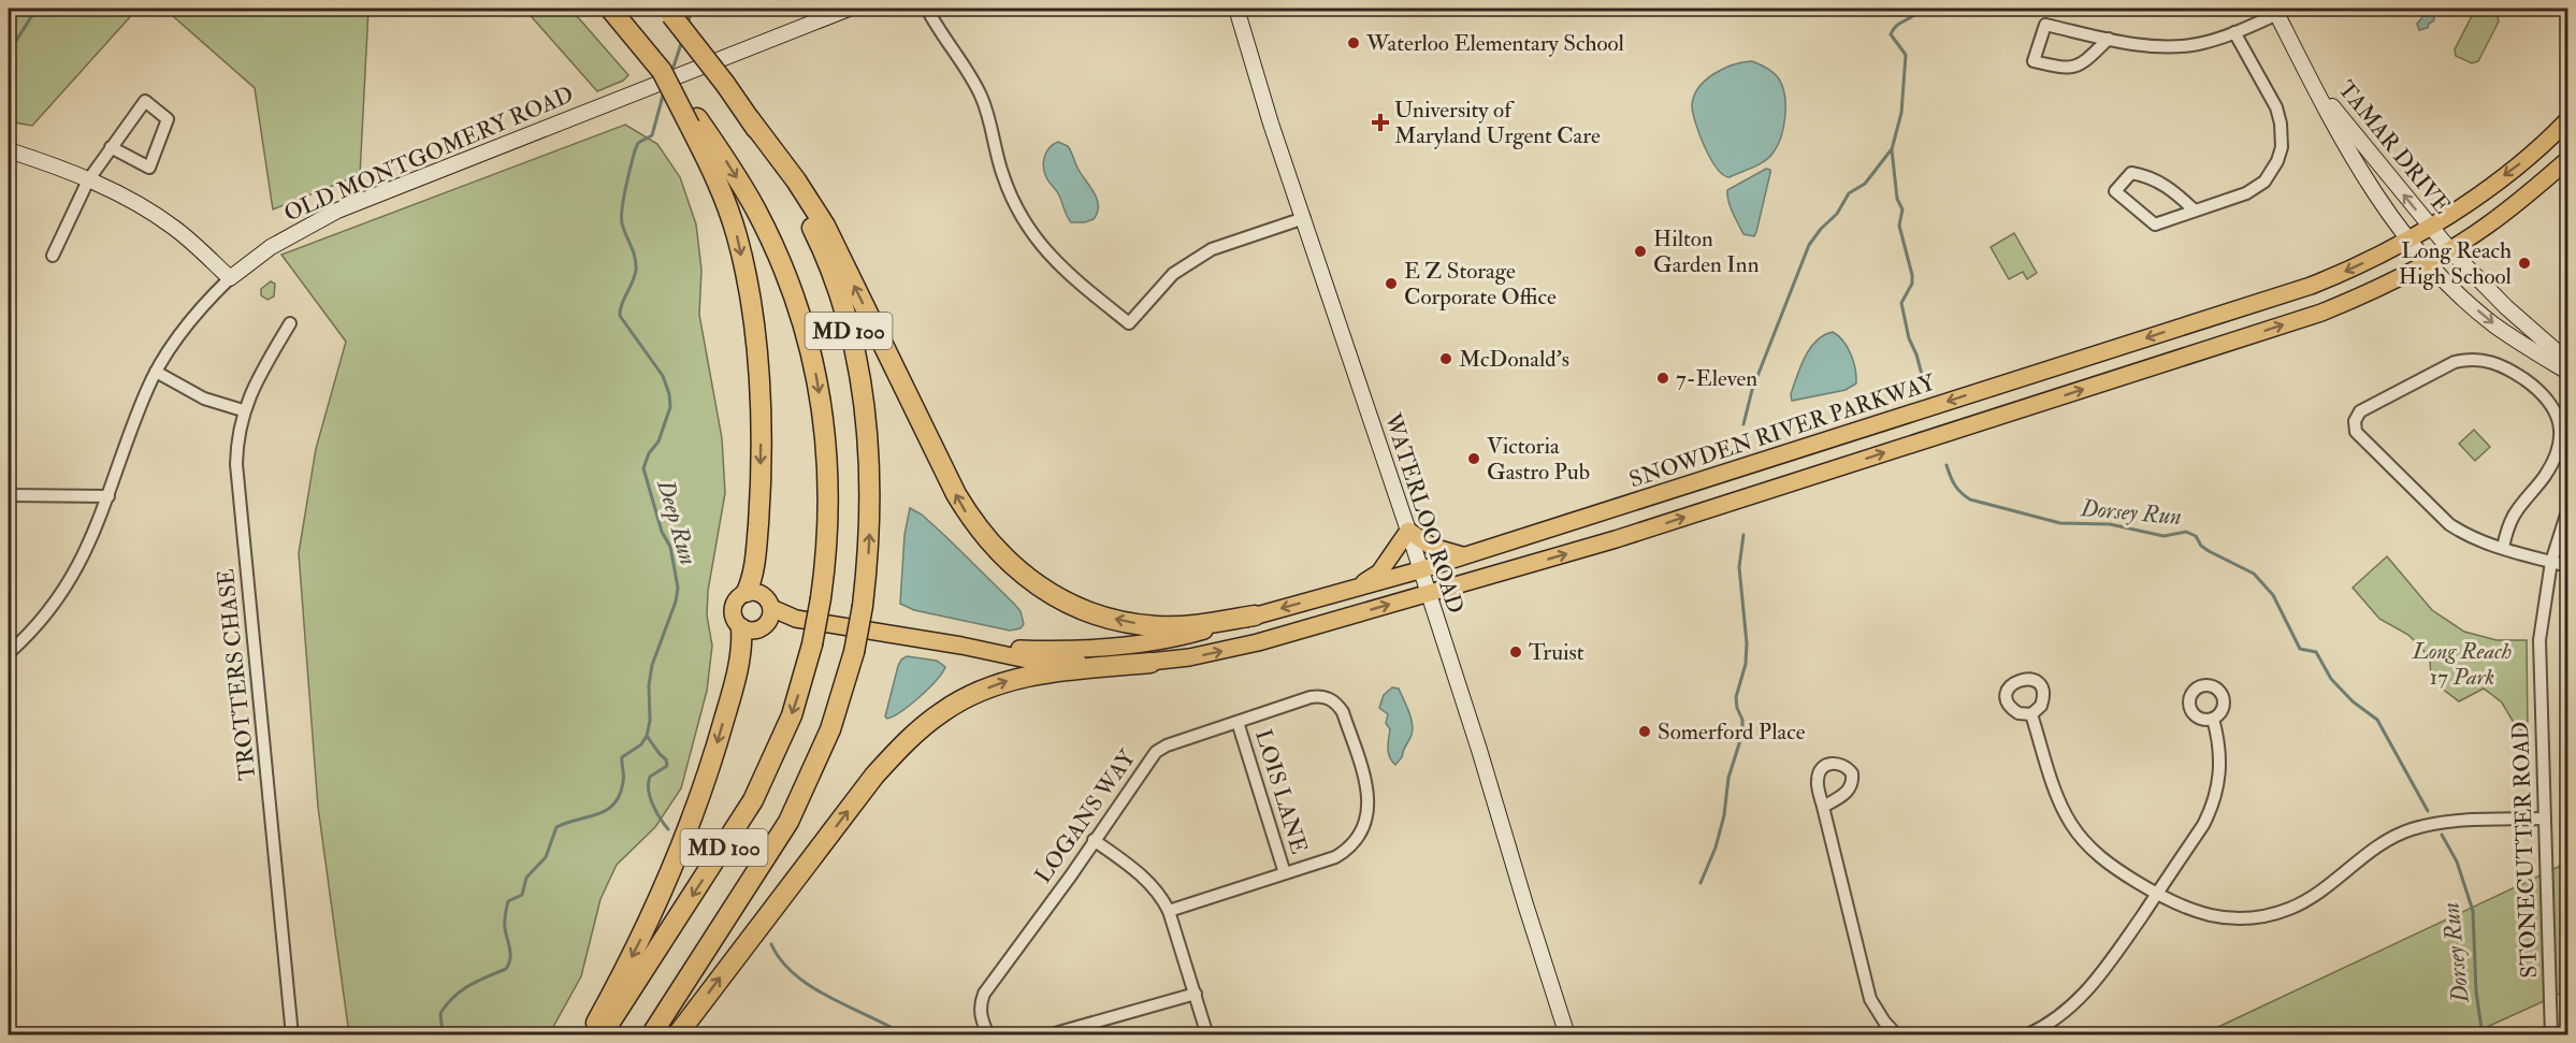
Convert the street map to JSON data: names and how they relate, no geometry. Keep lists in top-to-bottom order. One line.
{"streets":{"highway":["MD 100"],"main road":["SNOWDEN RIVER PARKWAY"],"street":["TAMAR DRIVE","OLD MONTGOMERY ROAD","WATERLOO ROAD","TROTTERS CHASE","LOIS LANE","LOGANS WAY","STONECUTTER ROAD"]},"crossings":[["TAMAR DRIVE","SNOWDEN RIVER PARKWAY"],["SNOWDEN RIVER PARKWAY","WATERLOO ROAD"],["LOIS LANE","LOGANS WAY"]],"water":["Dorsey Run","Deep Run"],"parks":["Long Reach 17 Park"],"places":{"other":["Waterloo Elementary School","Hilton Garden Inn","Long Reach High School","E Z Storage Corporate Office","McDonald's","7-Eleven","Victoria Gastro Pub","Truist","Somerford Place"],"health":["University of Maryland Urgent Care"]}}
